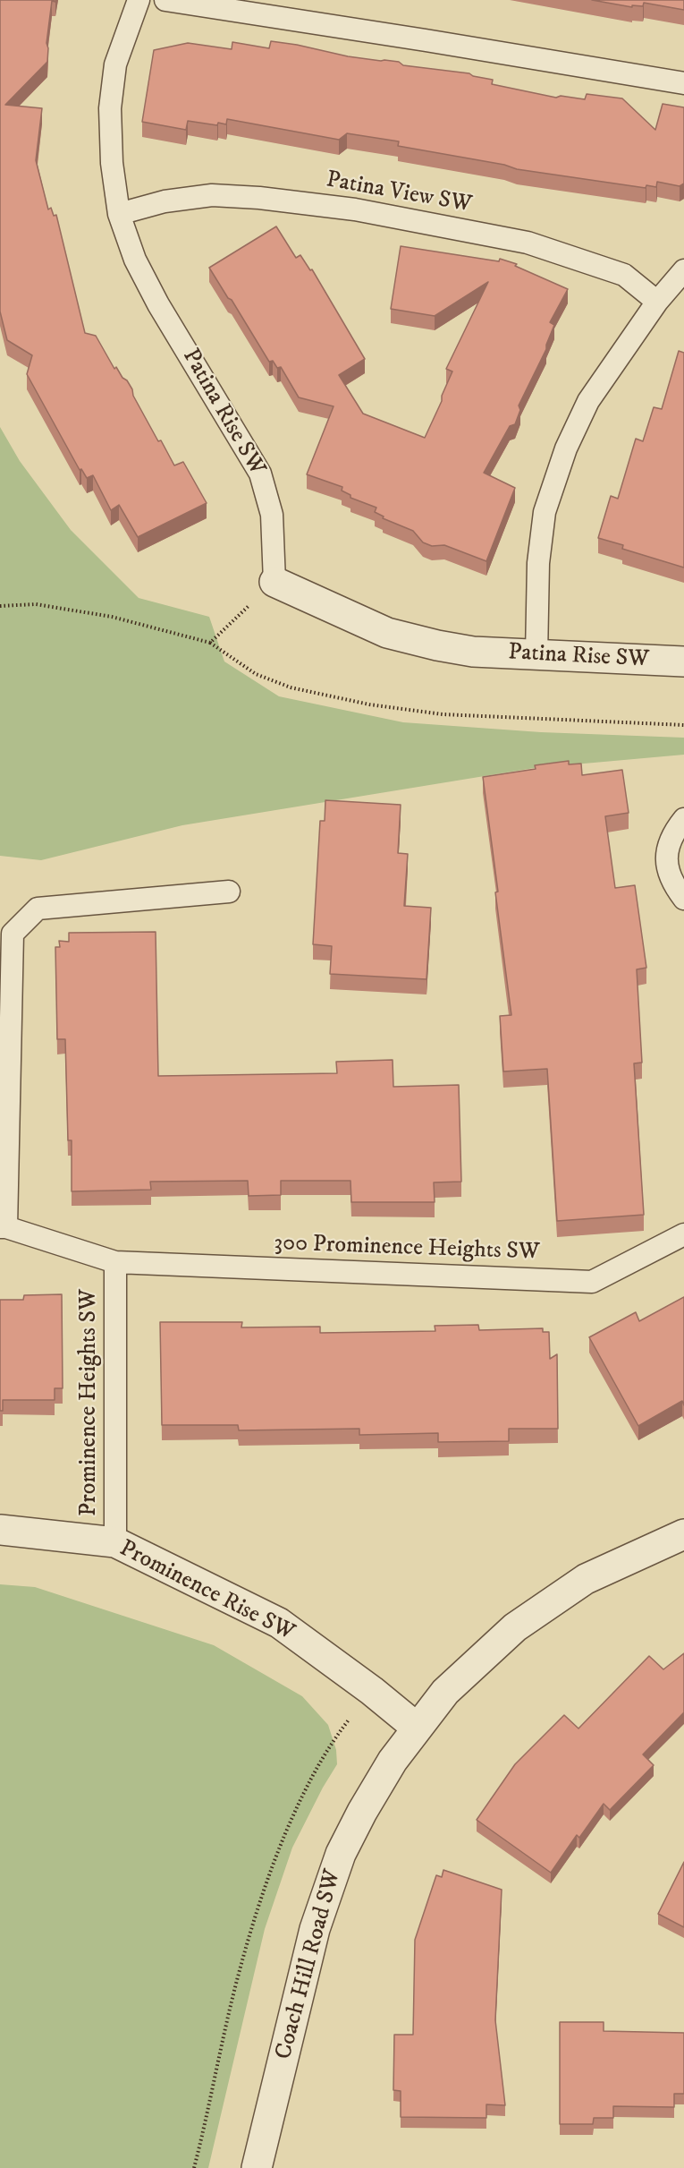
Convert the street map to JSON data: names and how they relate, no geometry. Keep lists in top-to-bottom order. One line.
{"streets":{"street":["Patina Rise SW","Prominence Rise SW","Coach Hill Road SW"],"lane":["Patina View SW","300 Prominence Heights SW","Prominence Heights SW"]},"crossings":[["Patina View SW","Patina Rise SW"],["300 Prominence Heights SW","Prominence Heights SW"],["Prominence Heights SW","Prominence Rise SW"],["Prominence Rise SW","Coach Hill Road SW"]]}
